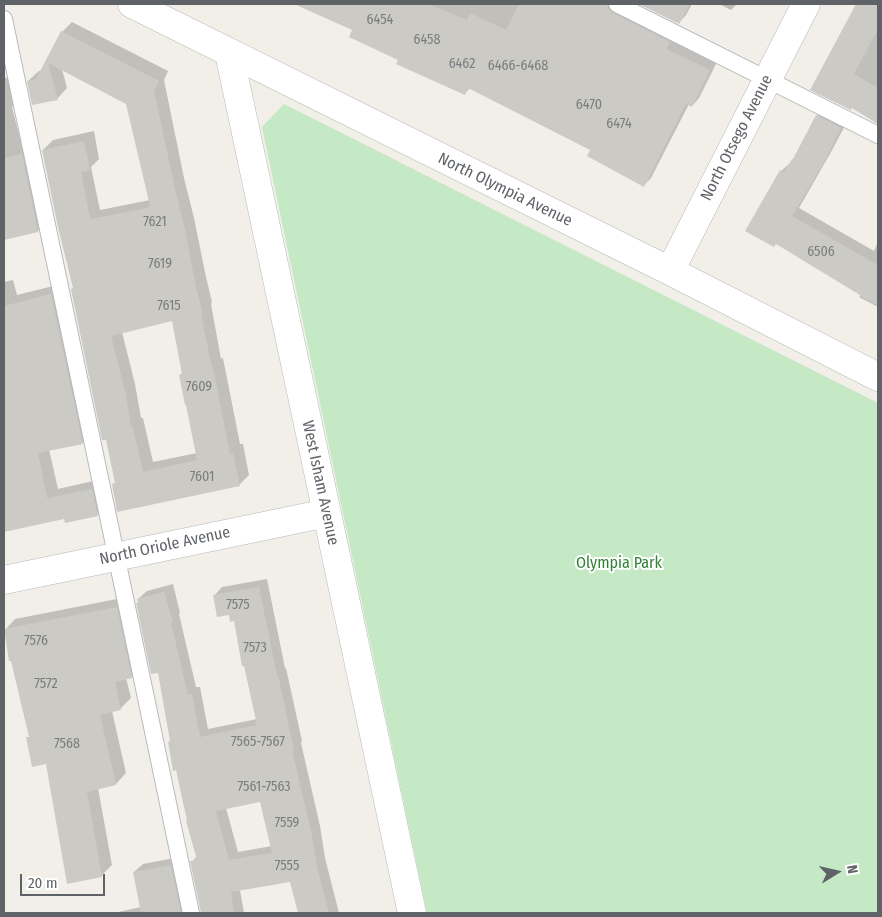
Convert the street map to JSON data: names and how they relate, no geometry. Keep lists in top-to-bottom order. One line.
{"streets":{"street":["North Otsego Avenue","North Olympia Avenue","West Isham Avenue","North Oriole Avenue"]},"crossings":[["North Otsego Avenue","North Olympia Avenue"],["North Olympia Avenue","West Isham Avenue"],["West Isham Avenue","North Oriole Avenue"]],"parks":["Olympia Park"],"house_numbers":["6454","6458","6462","6466-6468","6470","6474","7621","6506","7619","7615","7609","7601","7575","7576","7573","7572","7565-7567","7568","7561-7563","7559","7555"],"scale_bar":"20 m","north":"right"}
